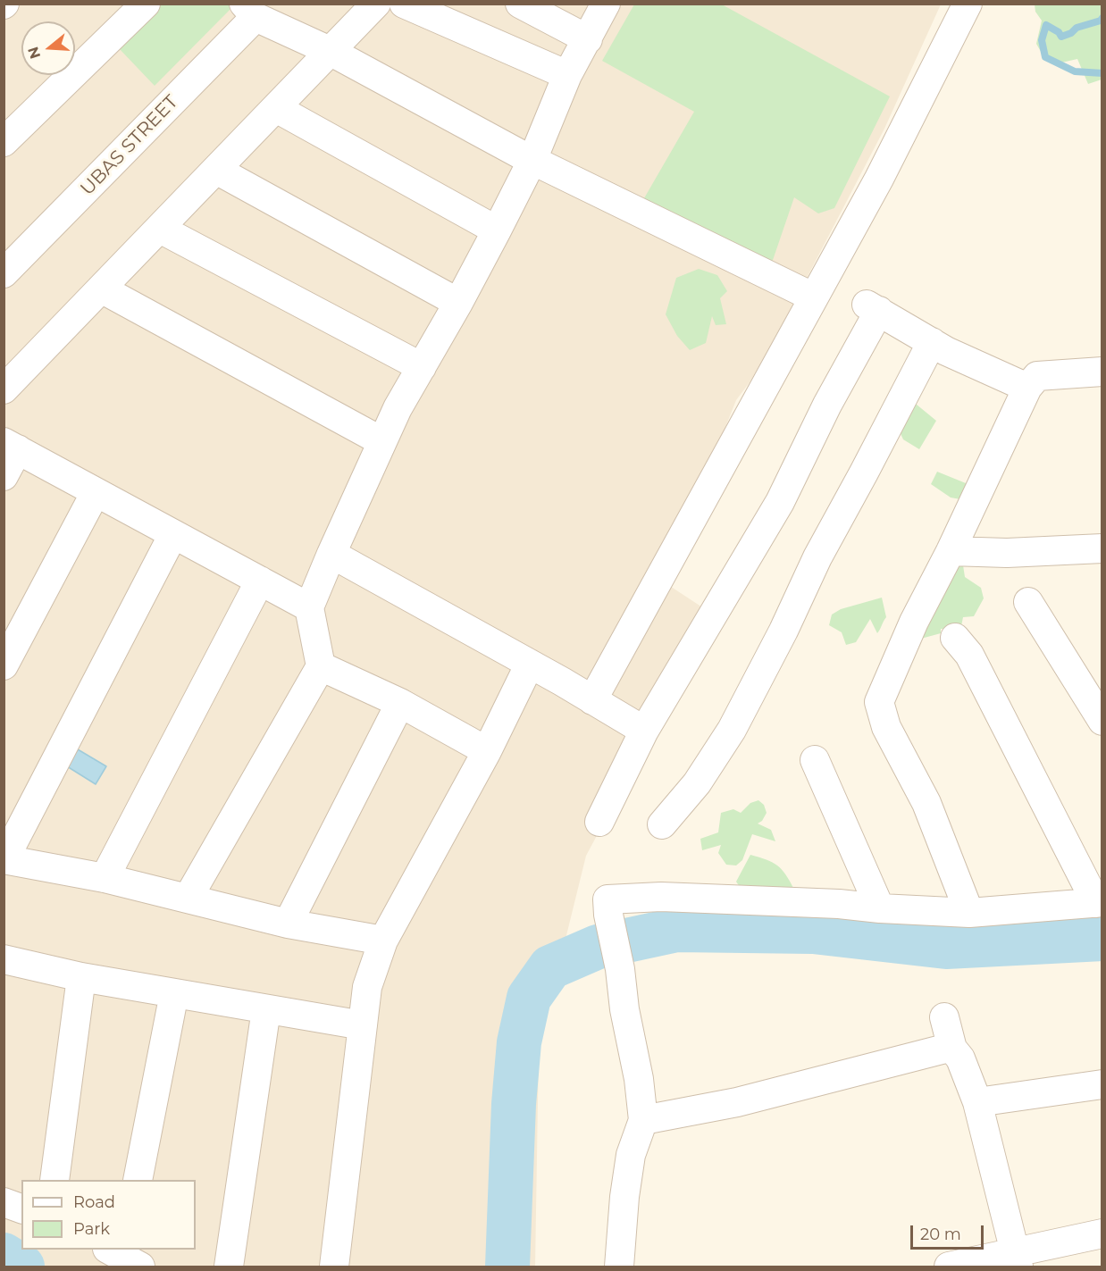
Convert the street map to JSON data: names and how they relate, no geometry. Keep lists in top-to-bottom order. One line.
{"streets":{"street":["UBAS STREET"]},"legend":["Road","Park"],"scale_bar":"20 m","north":"left"}
